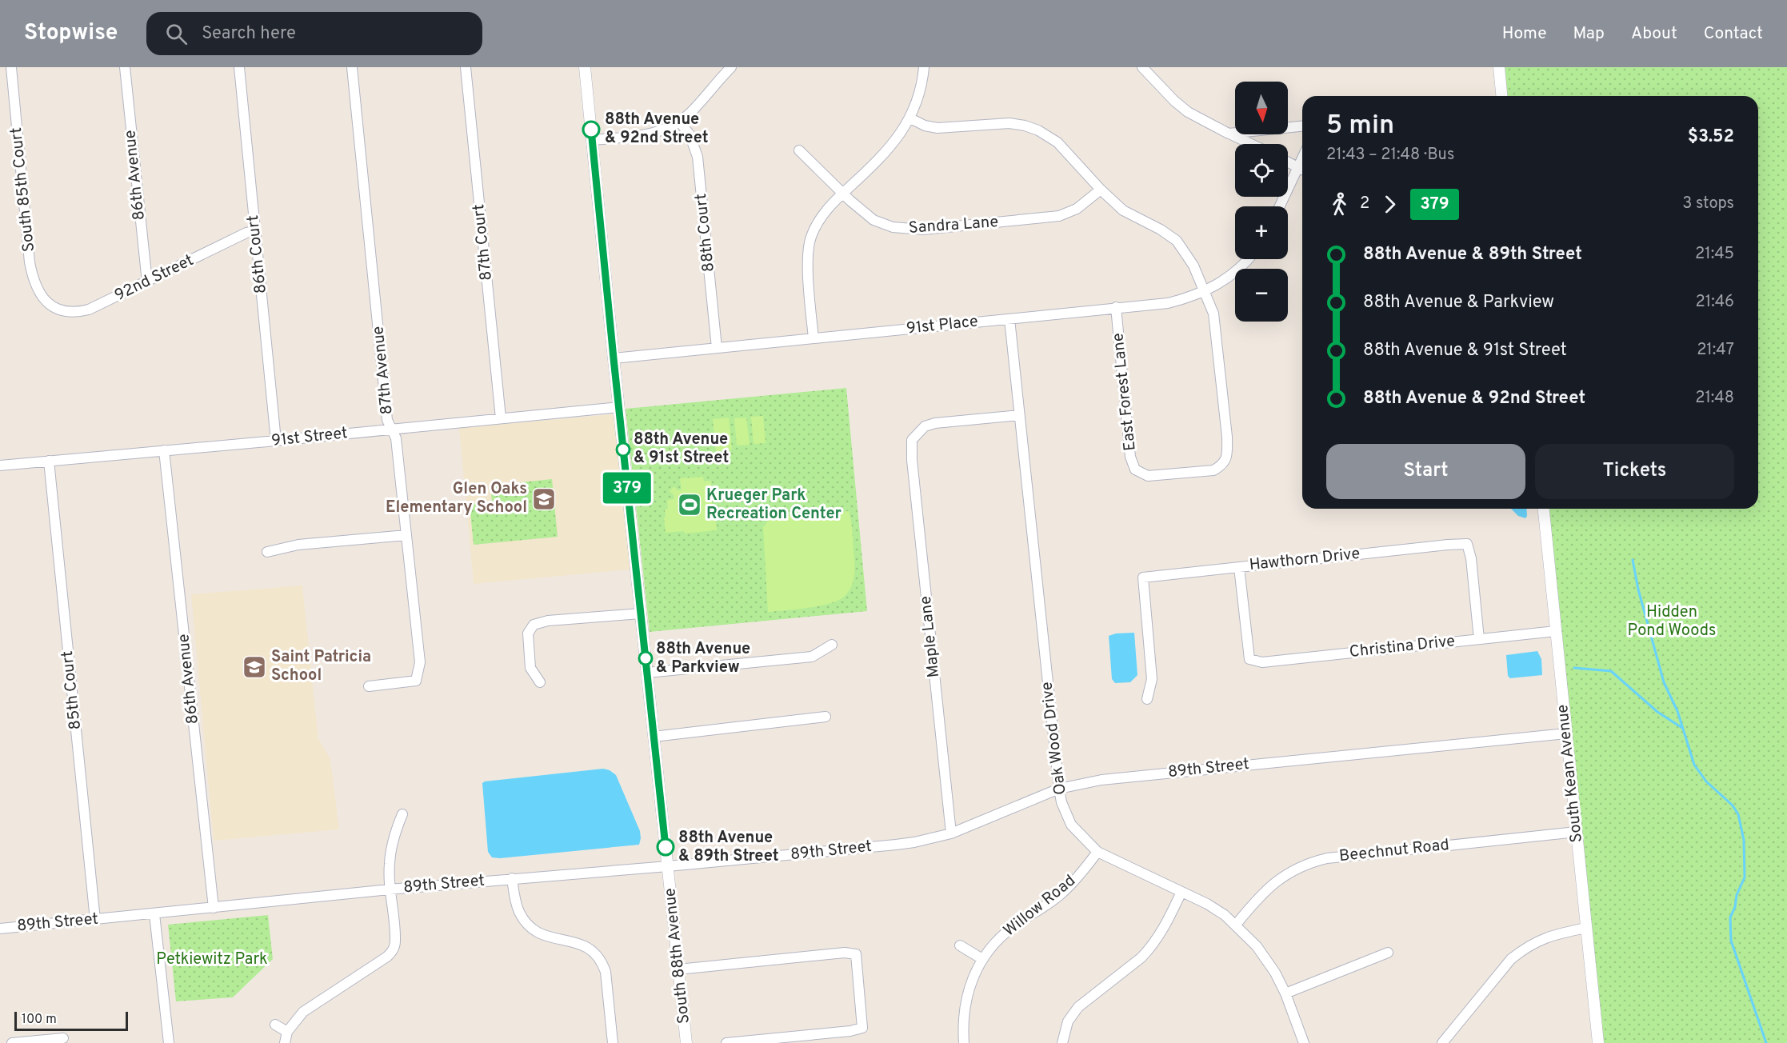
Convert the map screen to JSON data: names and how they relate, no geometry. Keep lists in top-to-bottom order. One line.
{"streets":{"street":["86th Avenue","South 85th Court","Sandra Lane","88th Court","87th Court","86th Court","92nd Street","91st Place","87th Avenue","East Forest Lane","91st Street","Hawthorn Drive","Maple Lane","Christina Drive","85th Court","Oak Wood Drive","89th Street","South Kean Avenue","Beechnut Road","Willow Road","South 88th Avenue"]},"crossings":[["86th Avenue","92nd Street"],["86th Avenue","91st Street"],["86th Avenue","89th Street"],["South 85th Court","92nd Street"],["88th Court","91st Place"],["87th Court","91st Street"],["86th Court","92nd Street"],["86th Court","91st Street"],["91st Place","East Forest Lane"],["91st Place","Oak Wood Drive"],["91st Place","South 88th Avenue"],["87th Avenue","91st Street"],["91st Street","85th Court"],["91st Street","South 88th Avenue"],["Hawthorn Drive","Christina Drive"],["Maple Lane","Oak Wood Drive"],["Maple Lane","89th Street"],["Christina Drive","South Kean Avenue"],["85th Court","89th Street"],["Oak Wood Drive","89th Street"],["Oak Wood Drive","Beechnut Road"],["Oak Wood Drive","Willow Road"],["89th Street","South Kean Avenue"],["89th Street","South 88th Avenue"],["South Kean Avenue","Beechnut Road"]],"parks":["Hidden Pond Woods","Petkiewitz Park"],"places":{"other":["88th Avenue & 92nd Street","88th Avenue & 91st Street","88th Avenue & Parkview","88th Avenue & 89th Street"],"school or university":["Glen Oaks Elementary School","Saint Patricia School"],"sports":["Krueger Park Recreation Center"]},"lines":["bus line 379"],"scale_bar":"100 m","north":"bottom","page":{"header":"Stopwise","search":"Search here","nav":["Home","Map","About","Contact"],"on_map":"379","map_buttons":["+","−"],"heading":["5 min","21:43 – 21:48 · Bus","$3.52"],"legs":["2","379","3 stops"],"list":[{"name":"88th Avenue & 89th Street","value":"21:45"},{"name":"88th Avenue & Parkview","value":"21:46"},{"name":"88th Avenue & 91st Street","value":"21:47"},{"name":"88th Avenue & 92nd Street","value":"21:48"}],"buttons":["Start","Tickets"],"scale":"100 m"}}
